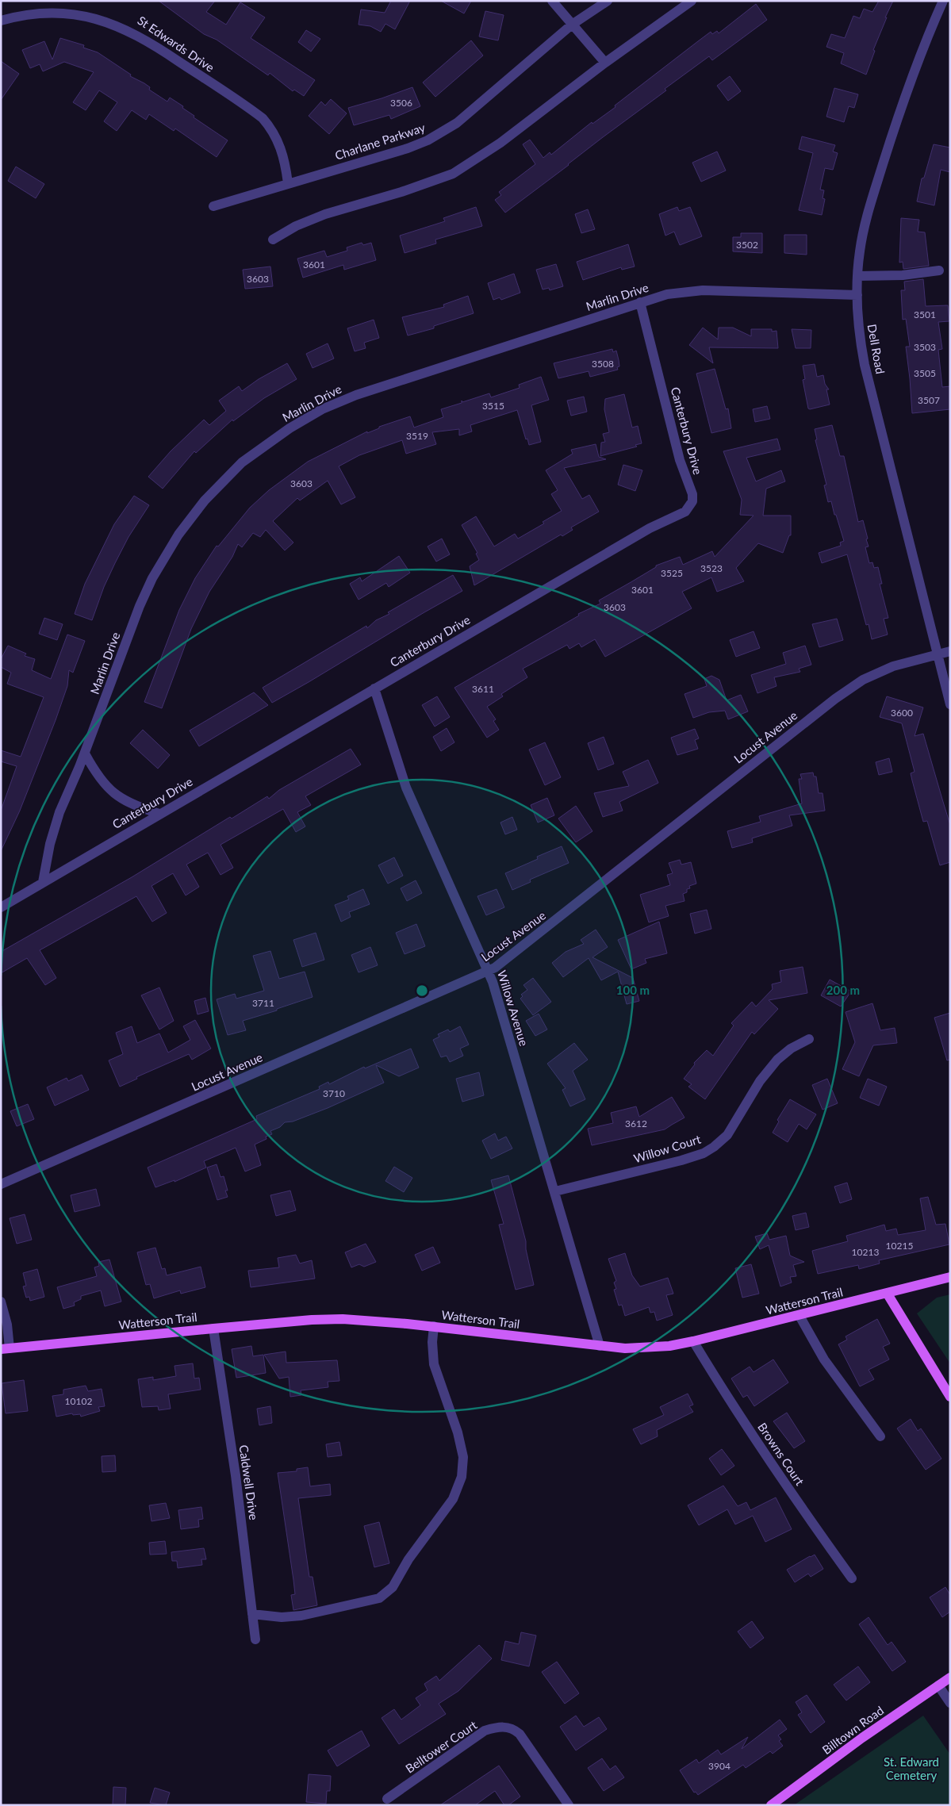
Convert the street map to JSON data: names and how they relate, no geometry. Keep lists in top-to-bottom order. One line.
{"streets":{"main road":["Watterson Trail","Billtown Road"],"street":["St Edwards Drive","Charlane Parkway","Marlin Drive","Dell Road","Canterbury Drive","Locust Avenue","Willow Avenue","Willow Court","Browns Court","Caldwell Drive","Belltower Court"]},"crossings":[["St Edwards Drive","Charlane Parkway"],["Marlin Drive","Dell Road"],["Marlin Drive","Canterbury Drive"],["Dell Road","Locust Avenue"],["Canterbury Drive","Willow Avenue"],["Locust Avenue","Willow Avenue"],["Willow Avenue","Willow Court"],["Willow Avenue","Watterson Trail"],["Watterson Trail","Browns Court"],["Watterson Trail","Caldwell Drive"]],"parks":["St. Edward Cemetery"],"house_numbers":["3506","3502","3601","3603","3501","3503","3508","3505","3507","3515","3519","3603","3523","3525","3601","3603","3611","3600","3711","3710","3612","10215","10213","10102","3904"],"rings":["100 m","200 m"]}
